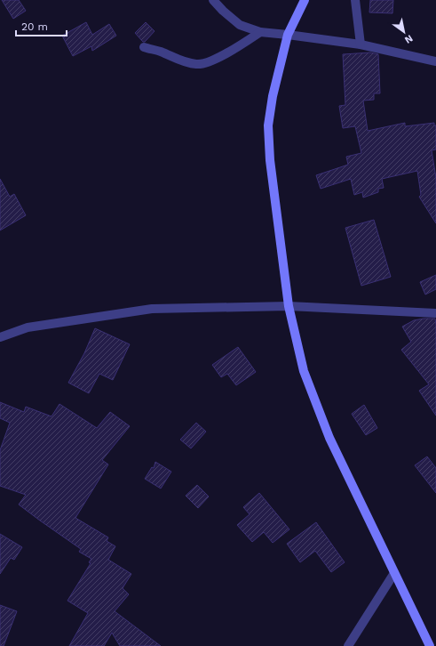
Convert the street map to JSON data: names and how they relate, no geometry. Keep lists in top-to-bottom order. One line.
{"scale_bar":"20 m","north":"bottom right"}
